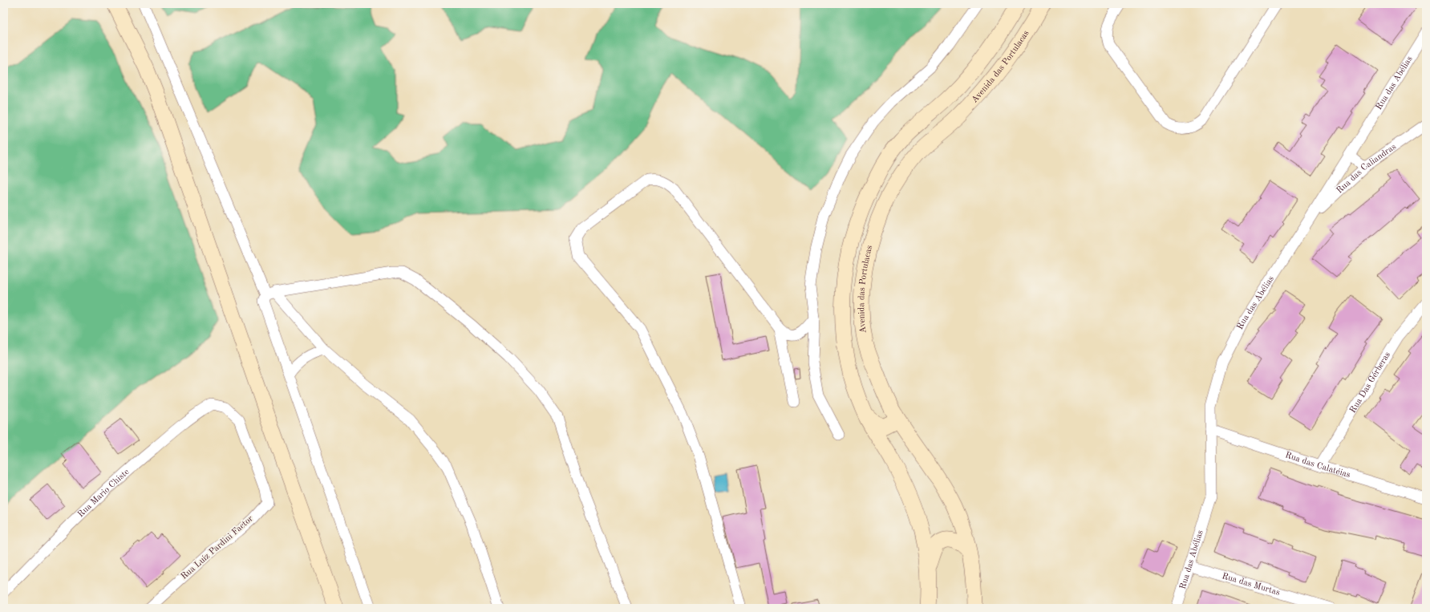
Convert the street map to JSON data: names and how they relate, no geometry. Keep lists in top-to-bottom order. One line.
{"streets":{"street":["Avenida das Portulacas","Rua das Abélias","Rua das Caliandras","Rua Das Gérberas","Rua das Calatéias","Rua Mario Chiste","Rua Luiz Pardini Factor","Rua das Murtas"]},"crossings":[["Rua das Abélias","Rua das Caliandras"],["Rua das Abélias","Rua das Calatéias"],["Rua das Abélias","Rua das Murtas"],["Rua Das Gérberas","Rua das Calatéias"],["Rua Mario Chiste","Rua Luiz Pardini Factor"]]}
